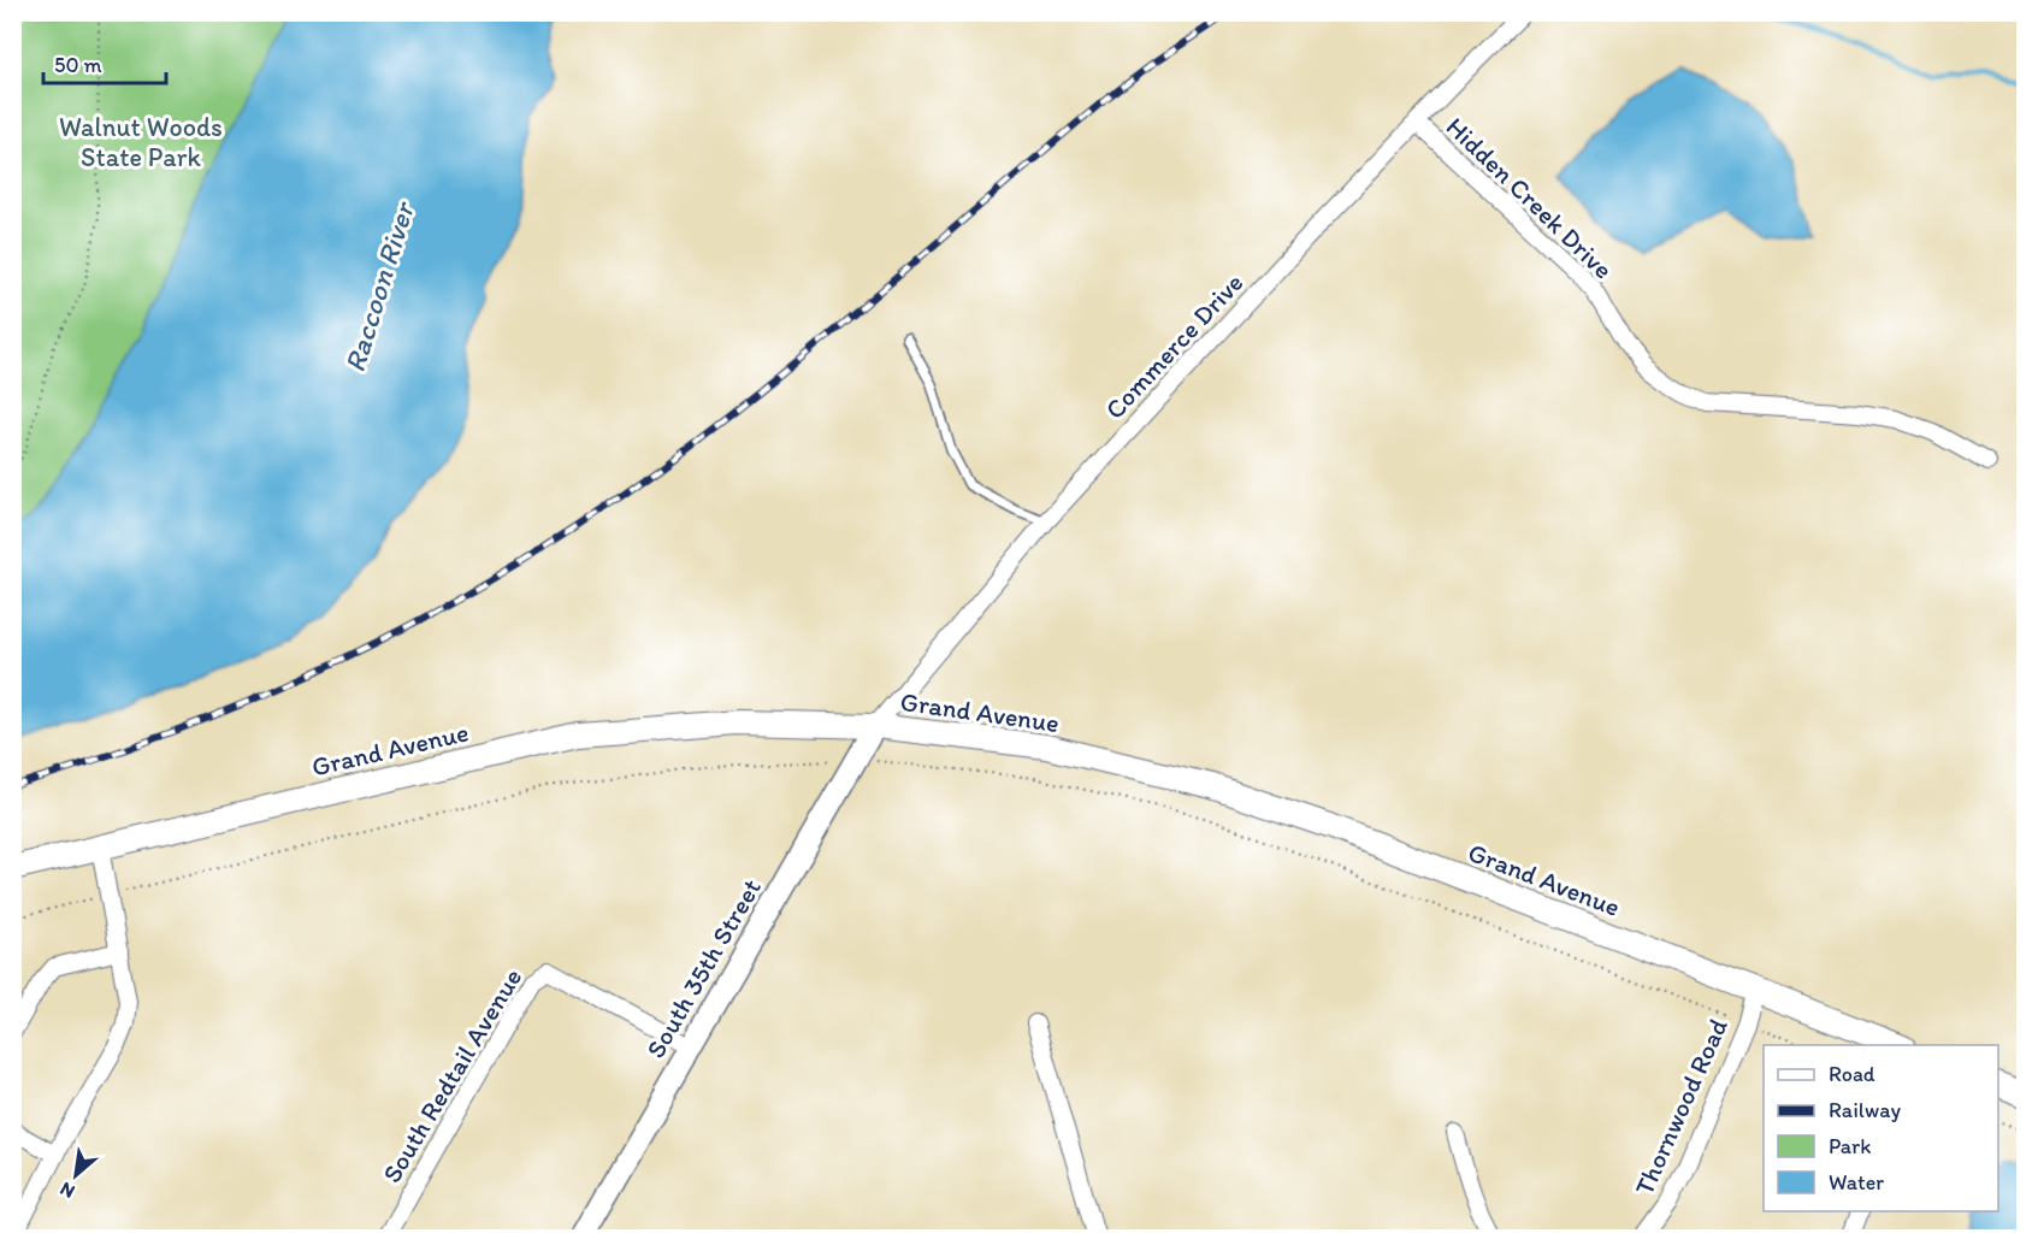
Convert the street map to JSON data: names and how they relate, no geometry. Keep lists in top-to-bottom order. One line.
{"streets":{"main road":["Grand Avenue"],"street":["Hidden Creek Drive","Commerce Drive","South 35th Street","South Redtail Avenue","Thornwood Road"]},"crossings":[["Hidden Creek Drive","Commerce Drive"],["Commerce Drive","Grand Avenue"],["Commerce Drive","South 35th Street"],["Grand Avenue","South 35th Street"],["Grand Avenue","Thornwood Road"],["South 35th Street","South Redtail Avenue"]],"water":["Raccoon River"],"parks":["Walnut Woods State Park"],"legend":["Road","Railway","Park","Water"],"scale_bar":"50 m","north":"bottom left"}
